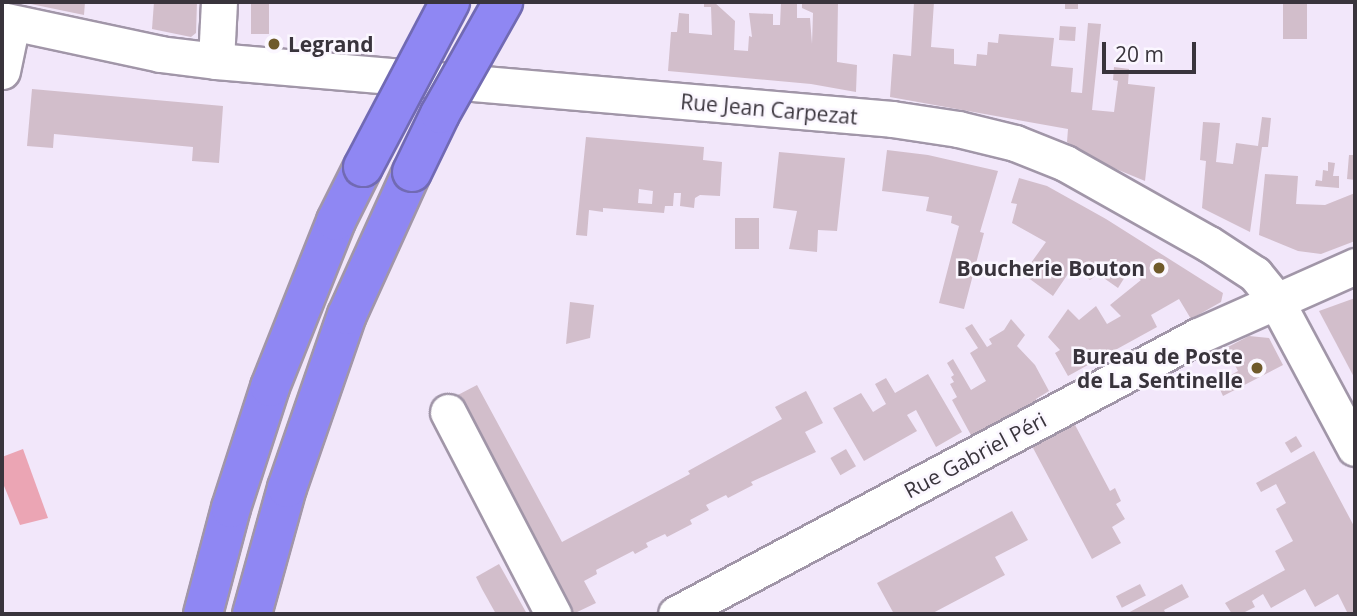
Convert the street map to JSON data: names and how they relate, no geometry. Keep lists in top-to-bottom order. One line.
{"streets":{"street":["Rue Jean Carpezat","Rue Gabriel Péri"]},"crossings":[["Rue Jean Carpezat","Rue Gabriel Péri"]],"places":["Legrand","Boucherie Bouton","Bureau de Poste de La Sentinelle"],"scale_bar":"20 m"}
